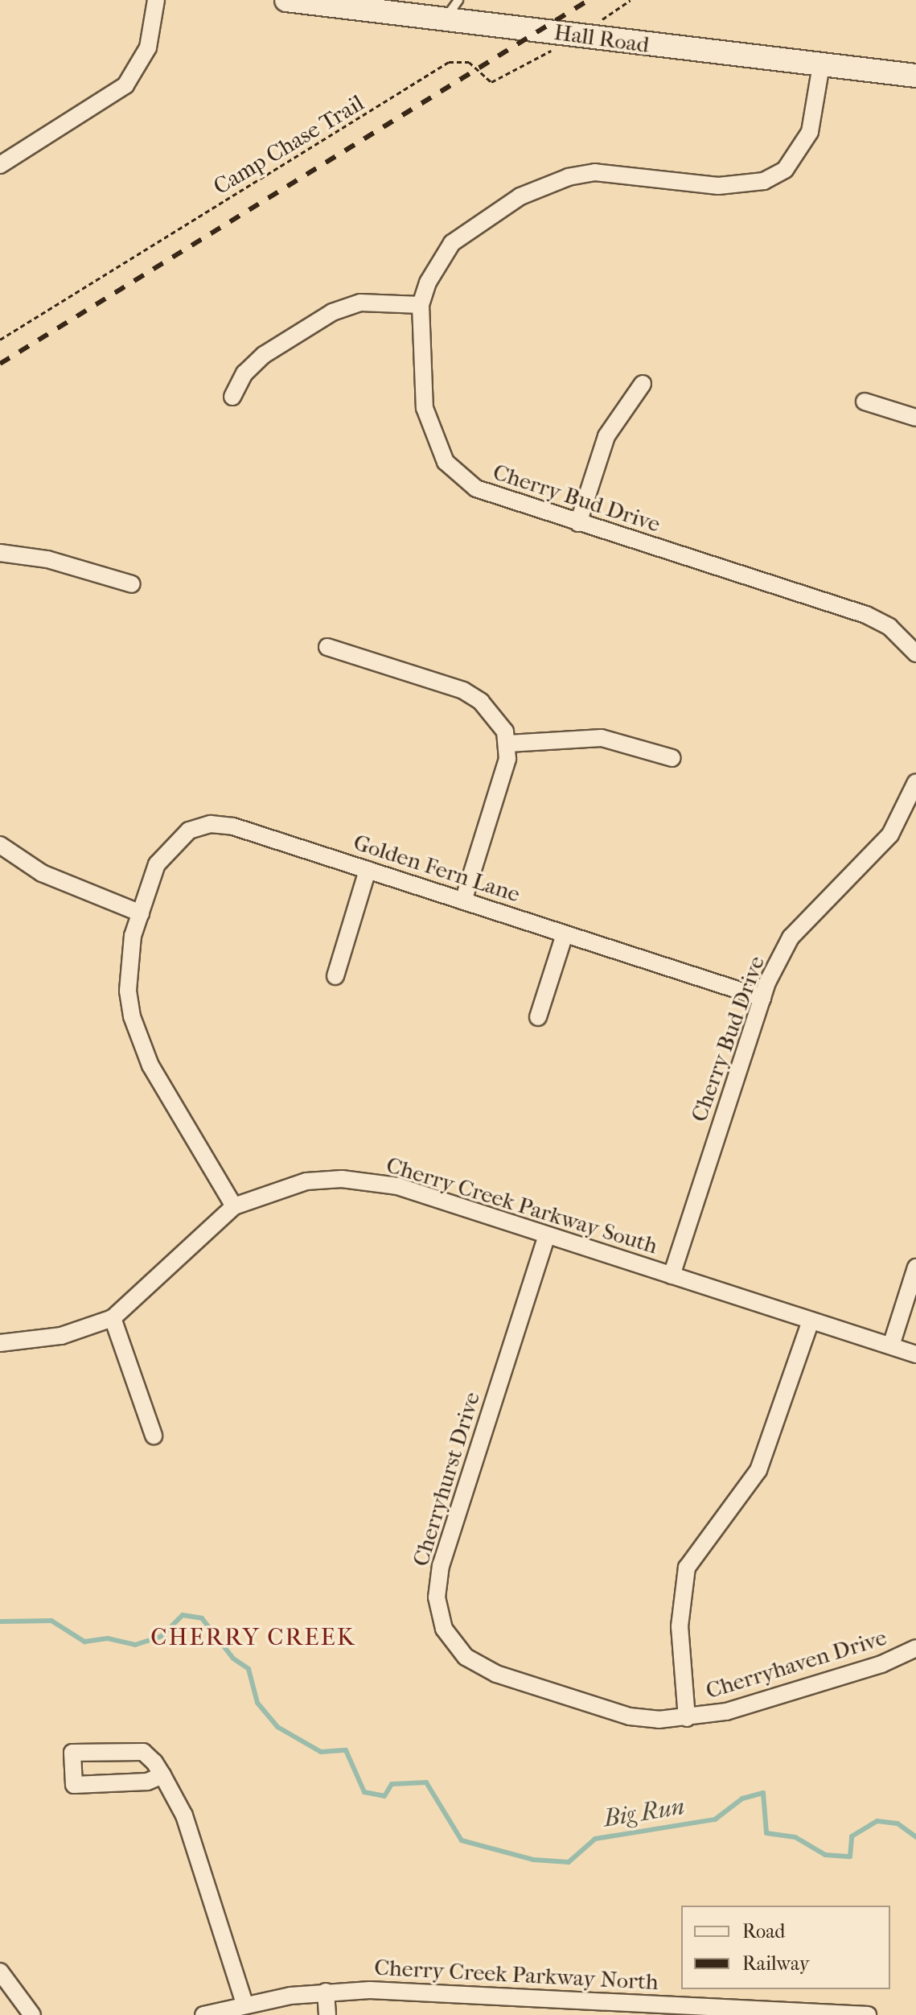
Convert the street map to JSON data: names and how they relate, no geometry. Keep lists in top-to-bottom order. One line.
{"streets":{"main road":["Hall Road"],"street":["Cherry Bud Drive","Golden Fern Lane","Cherry Creek Parkway South","Cherryhurst Drive","Cherryhaven Drive","Cherry Creek Parkway North"],"path":["Camp Chase Trail"]},"crossings":[["Hall Road","Cherry Bud Drive"],["Cherry Bud Drive","Golden Fern Lane"],["Cherry Bud Drive","Cherry Creek Parkway South"],["Golden Fern Lane","Cherry Creek Parkway South"],["Cherry Creek Parkway South","Cherryhurst Drive"],["Cherryhurst Drive","Cherryhaven Drive"]],"districts":["CHERRY CREEK"],"water":["Big Run"],"legend":["Road","Railway"]}
